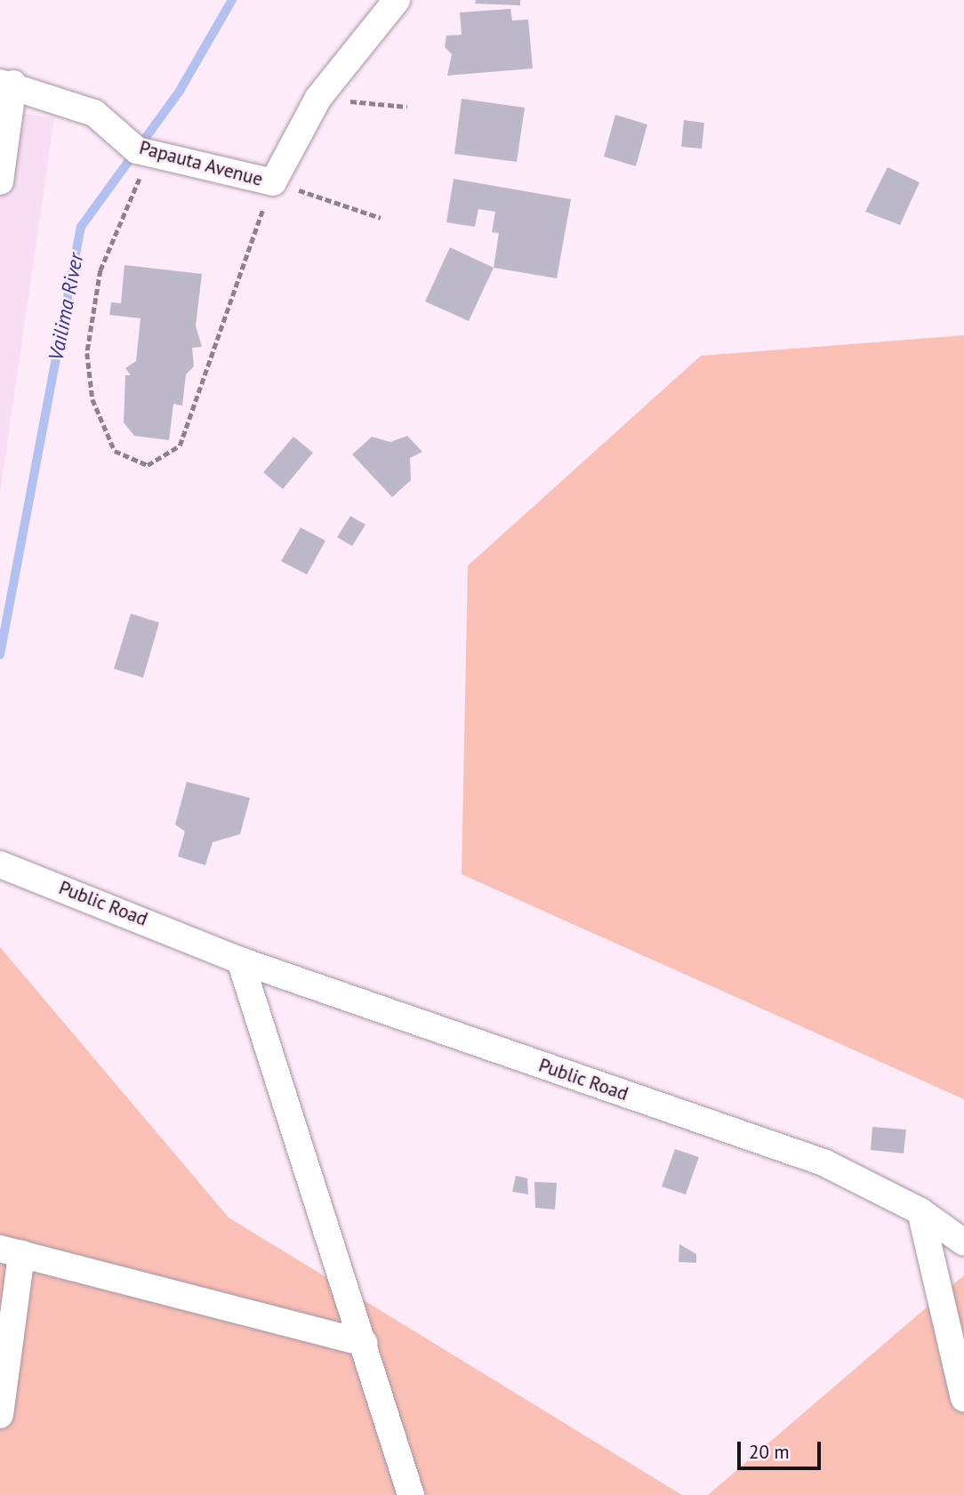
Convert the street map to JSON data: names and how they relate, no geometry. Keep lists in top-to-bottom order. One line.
{"streets":{"street":["Papauta Avenue","Public Road"]},"water":["Vailima River"],"scale_bar":"20 m"}
